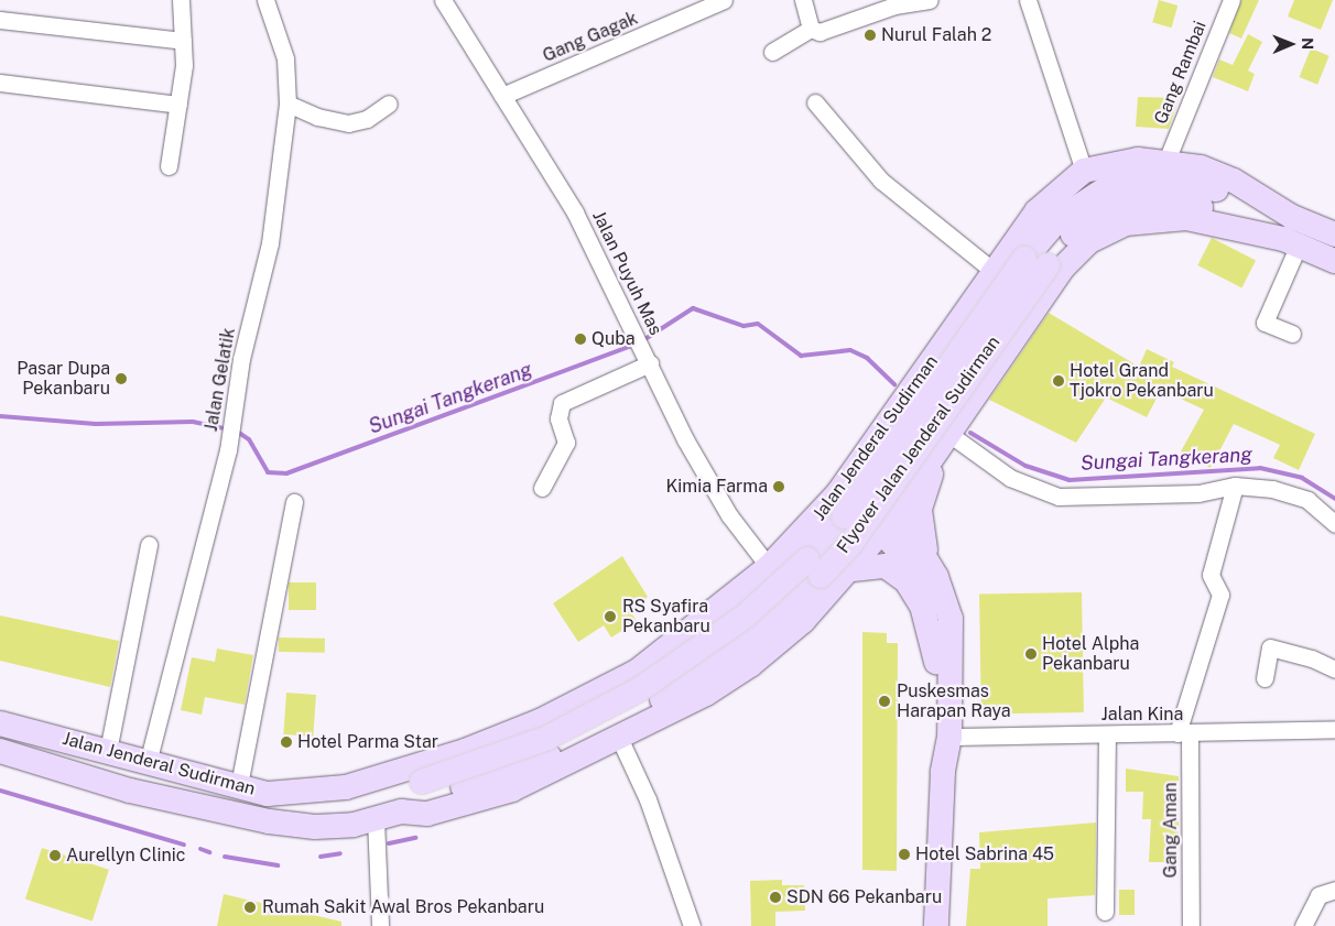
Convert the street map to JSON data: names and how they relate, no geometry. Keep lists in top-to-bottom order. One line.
{"streets":{"main road":["Jalan Jenderal Sudirman","Flyover Jalan Jenderal Sudirman"],"street":["Gang Gagak","Gang Rambai","Jalan Puyuh Mas","Jalan Gelatik","Jalan Kina","Gang Aman"]},"crossings":[["Gang Gagak","Jalan Puyuh Mas"],["Gang Rambai","Jalan Jenderal Sudirman"],["Jalan Puyuh Mas","Jalan Jenderal Sudirman"],["Jalan Gelatik","Jalan Jenderal Sudirman"],["Jalan Jenderal Sudirman","Flyover Jalan Jenderal Sudirman"],["Jalan Kina","Gang Aman"]],"water":["Sungai Tangkerang"],"places":["Nurul Falah 2","Quba","Pasar Dupa Pekanbaru","Hotel Grand Tjokro Pekanbaru","Kimia Farma","RS Syafira Pekanbaru","Hotel Alpha Pekanbaru","Puskesmas Harapan Raya","Hotel Parma Star","Hotel Sabrina 45","Aurellyn Clinic","SDN 66 Pekanbaru","Rumah Sakit Awal Bros Pekanbaru"],"north":"right"}
